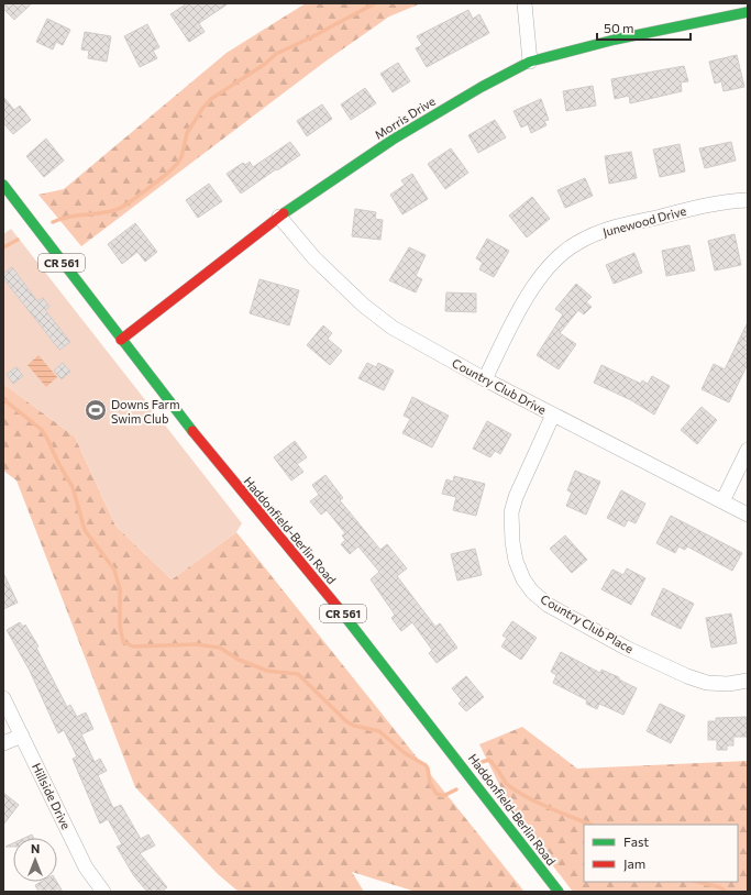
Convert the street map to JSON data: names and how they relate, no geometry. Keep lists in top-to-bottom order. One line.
{"streets":{"main road":["Morris Drive","CR 561","Haddonfield-Berlin Road"],"street":["Junewood Drive","Country Club Drive","Country Club Place","Hillside Drive"]},"crossings":[["Morris Drive","Country Club Drive"],["Morris Drive","Haddonfield-Berlin Road"],["Junewood Drive","Country Club Drive"],["Country Club Drive","Country Club Place"]],"places":{"sports":["Downs Farm Swim Club"]},"legend":["Fast","Jam"],"scale_bar":"50 m","north":"top"}
